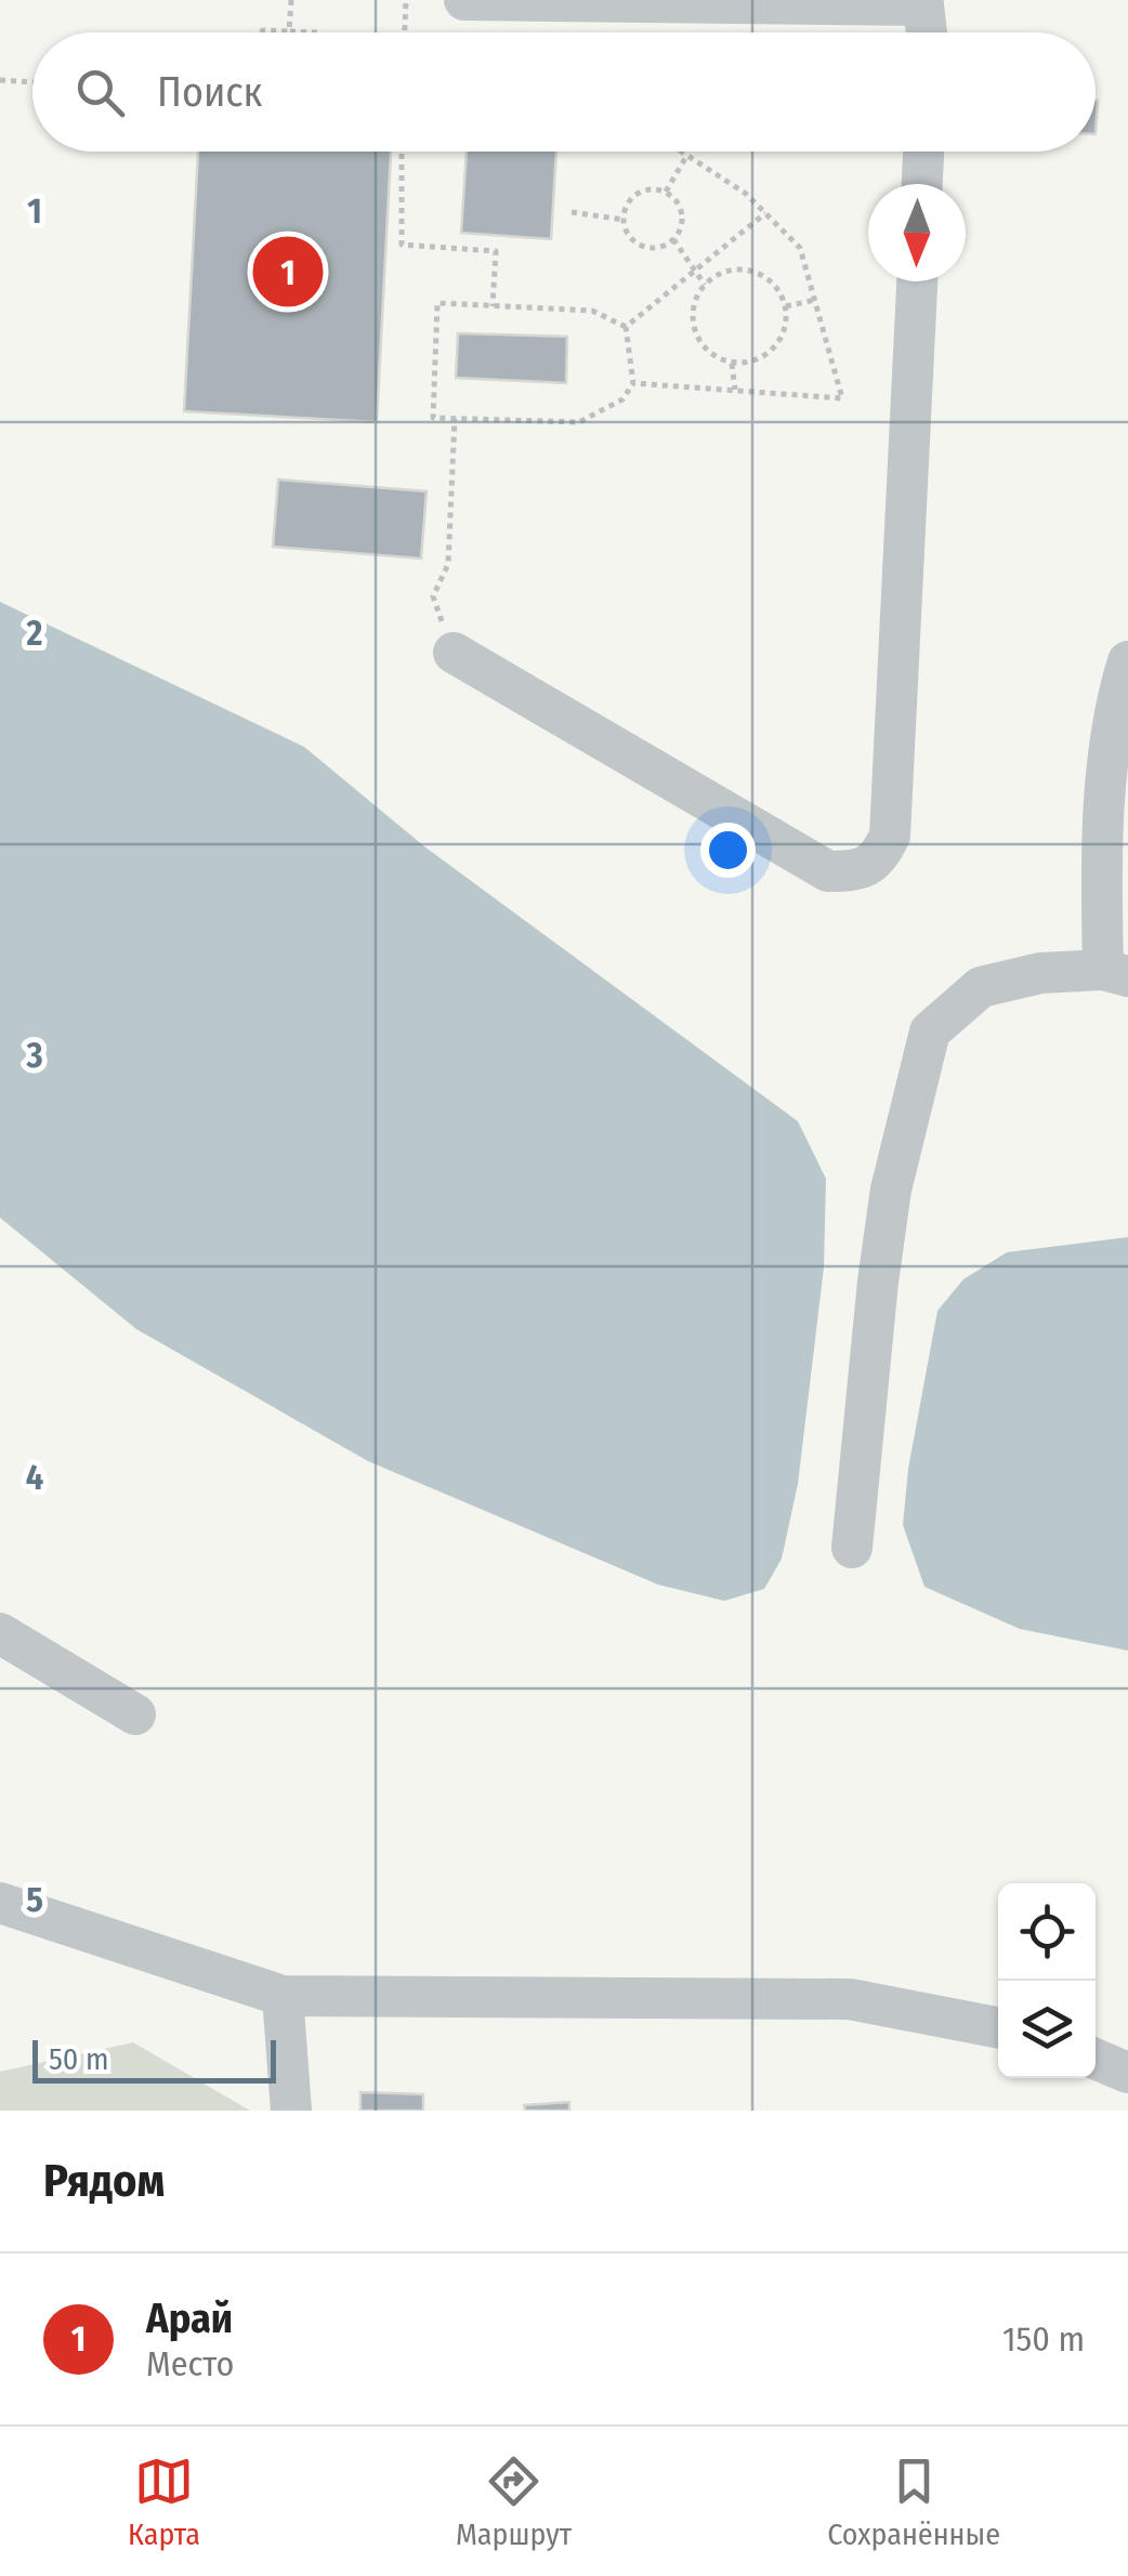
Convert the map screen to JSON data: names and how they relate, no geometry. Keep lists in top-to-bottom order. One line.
{"scale_bar":"50 m","north":"bottom","page":{"search":"Поиск","pins":"1","scale":"50 m","heading":"Рядом","list":[{"mark":"1","name":"Арай","note":"Место","value":"150 m"}],"nav":["Карта","Маршрут","Сохранённые"]},"grid":{"rows":["1","2","3","4","5"]}}
